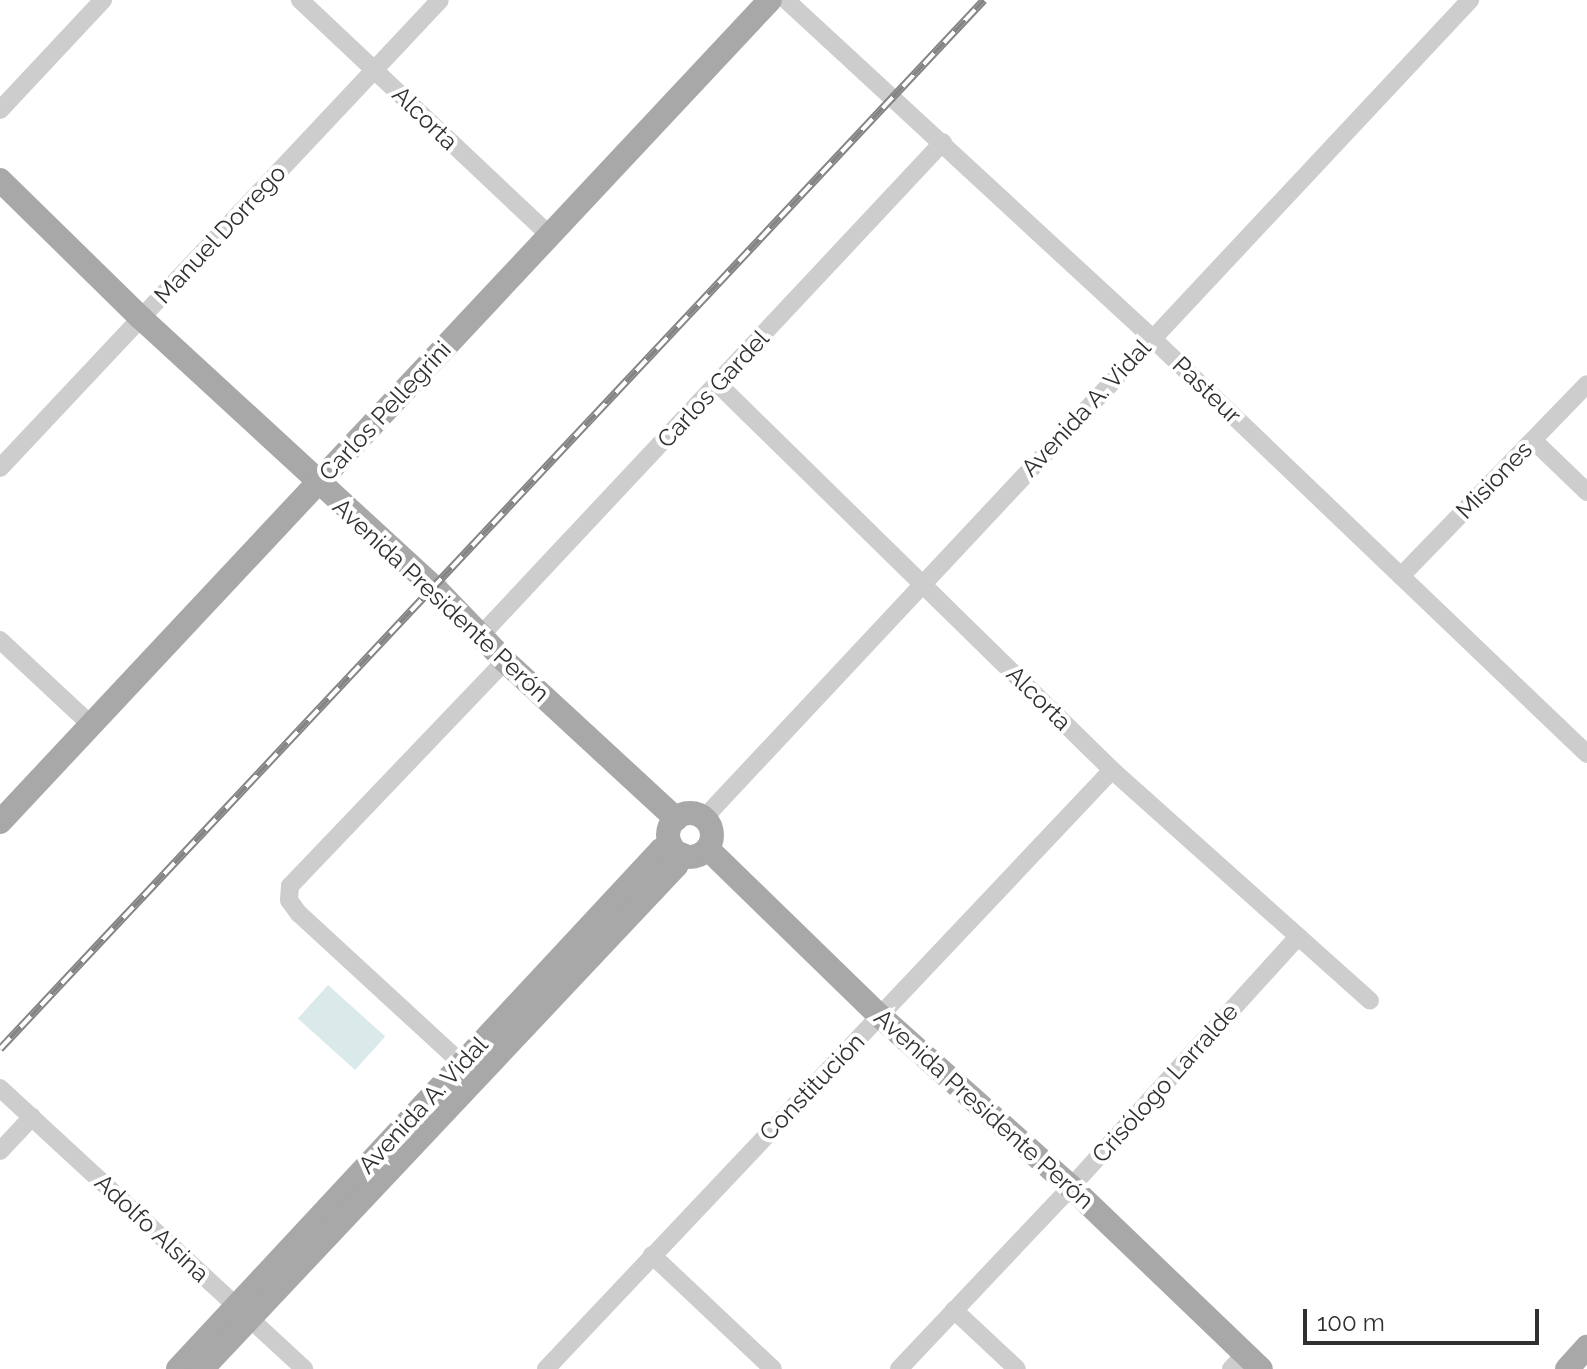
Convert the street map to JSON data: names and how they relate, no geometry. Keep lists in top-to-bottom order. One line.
{"streets":{"main road":["Avenida A. Vidal","Carlos Pellegrini","Avenida Presidente Perón"],"street":["Alcorta","Manuel Dorrego","Carlos Gardel","Pasteur","Misiones","Crisólogo Larralde","Constitución","Adolfo Alsina"]},"crossings":[["Alcorta","Manuel Dorrego"],["Alcorta","Carlos Gardel"],["Alcorta","Avenida A. Vidal"],["Alcorta","Carlos Pellegrini"],["Alcorta","Crisólogo Larralde"],["Alcorta","Constitución"],["Manuel Dorrego","Avenida Presidente Perón"],["Carlos Gardel","Pasteur"],["Carlos Gardel","Avenida Presidente Perón"],["Pasteur","Avenida A. Vidal"],["Pasteur","Misiones"],["Avenida A. Vidal","Avenida Presidente Perón"],["Avenida A. Vidal","Adolfo Alsina"],["Carlos Pellegrini","Avenida Presidente Perón"],["Avenida Presidente Perón","Crisólogo Larralde"],["Avenida Presidente Perón","Constitución"]],"scale_bar":"100 m"}
